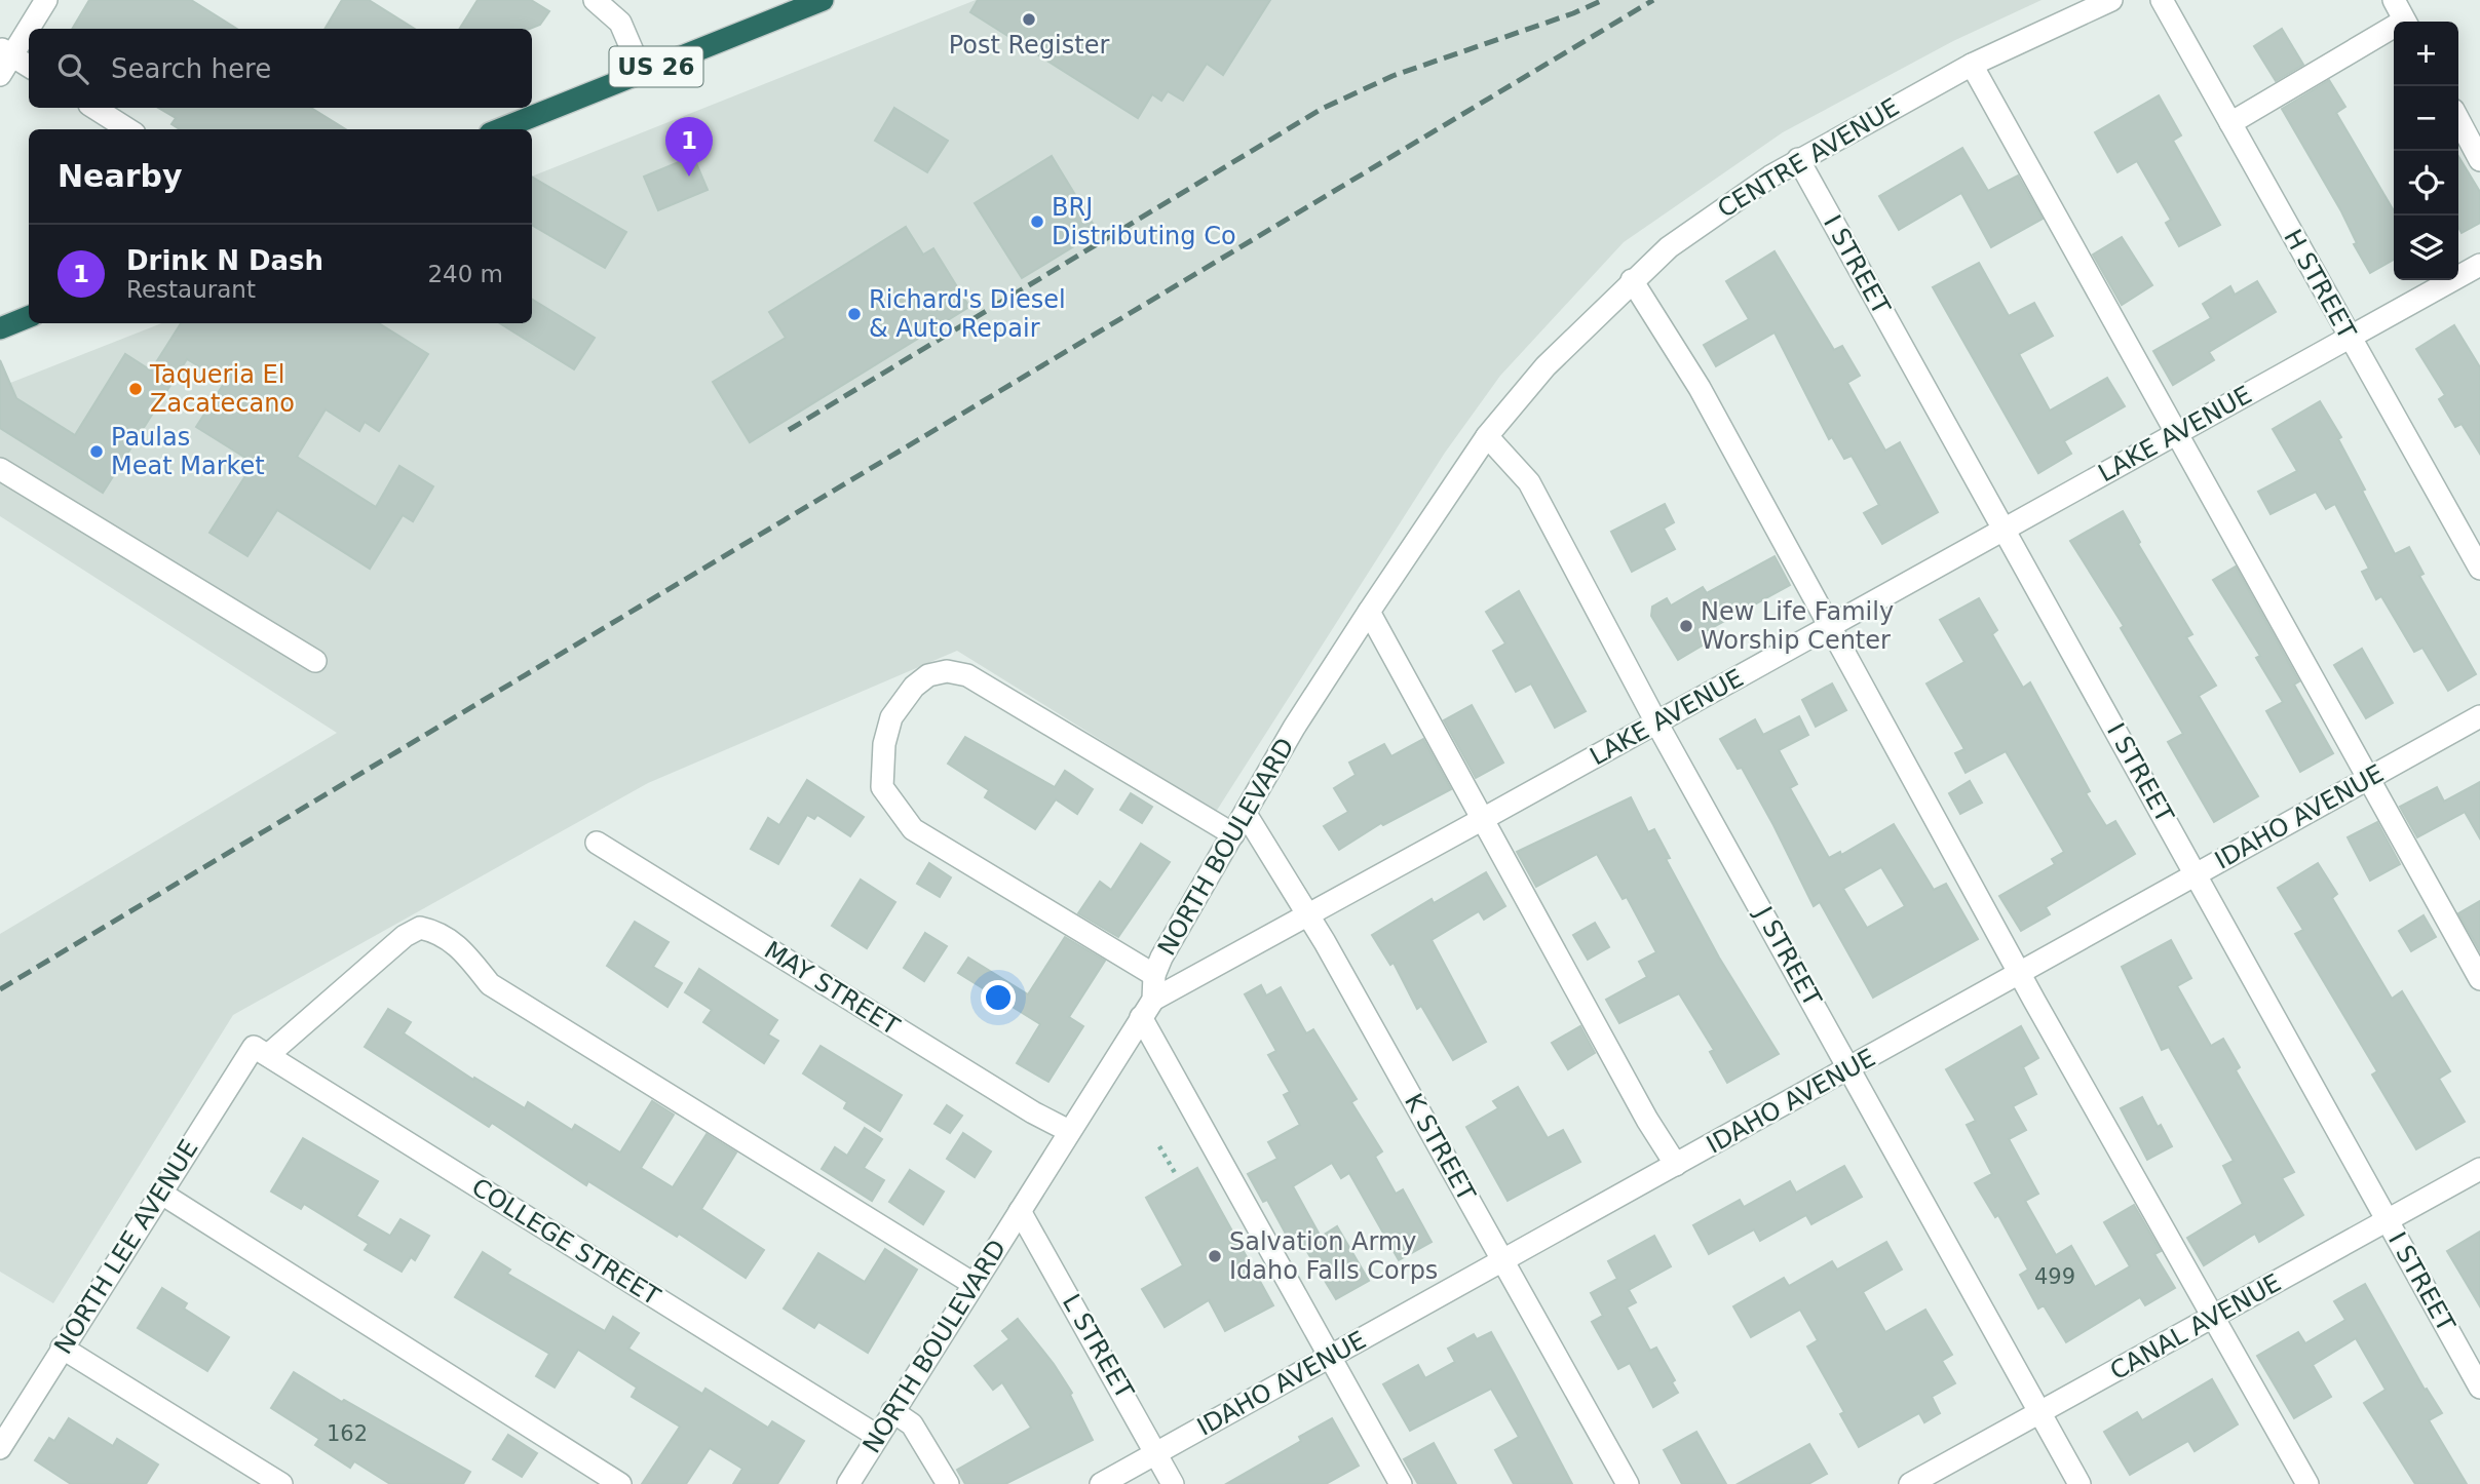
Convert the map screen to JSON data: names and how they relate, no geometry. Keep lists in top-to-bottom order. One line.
{"streets":{"highway":["US 26"],"street":["CENTRE AVENUE","I STREET","H STREET","LAKE AVENUE","IDAHO AVENUE","NORTH BOULEVARD","J STREET","MAY STREET","K STREET","COLLEGE STREET","NORTH LEE AVENUE","CANAL AVENUE","L STREET"]},"crossings":[["CENTRE AVENUE","I STREET"],["CENTRE AVENUE","NORTH BOULEVARD"],["CENTRE AVENUE","J STREET"],["I STREET","LAKE AVENUE"],["I STREET","IDAHO AVENUE"],["I STREET","CANAL AVENUE"],["H STREET","LAKE AVENUE"],["LAKE AVENUE","NORTH BOULEVARD"],["LAKE AVENUE","J STREET"],["LAKE AVENUE","K STREET"],["IDAHO AVENUE","J STREET"],["IDAHO AVENUE","K STREET"],["IDAHO AVENUE","L STREET"],["NORTH BOULEVARD","J STREET"],["NORTH BOULEVARD","MAY STREET"],["NORTH BOULEVARD","K STREET"],["NORTH BOULEVARD","COLLEGE STREET"],["NORTH BOULEVARD","NORTH LEE AVENUE"],["NORTH BOULEVARD","L STREET"],["J STREET","CANAL AVENUE"],["COLLEGE STREET","NORTH LEE AVENUE"]],"places":["Post Register","BRJ Distributing Co","Richard's Diesel & Auto Repair","Taqueria El Zacatecano","Paulas Meat Market","New Life Family Worship Center","Salvation Army Idaho Falls Corps"],"house_numbers":["499","162"],"page":{"map_buttons":["+","−"],"search":"Search here","pins":"1","heading":"Nearby","list":[{"mark":"1","name":"Drink N Dash","note":"Restaurant","value":"240 m"}]}}
